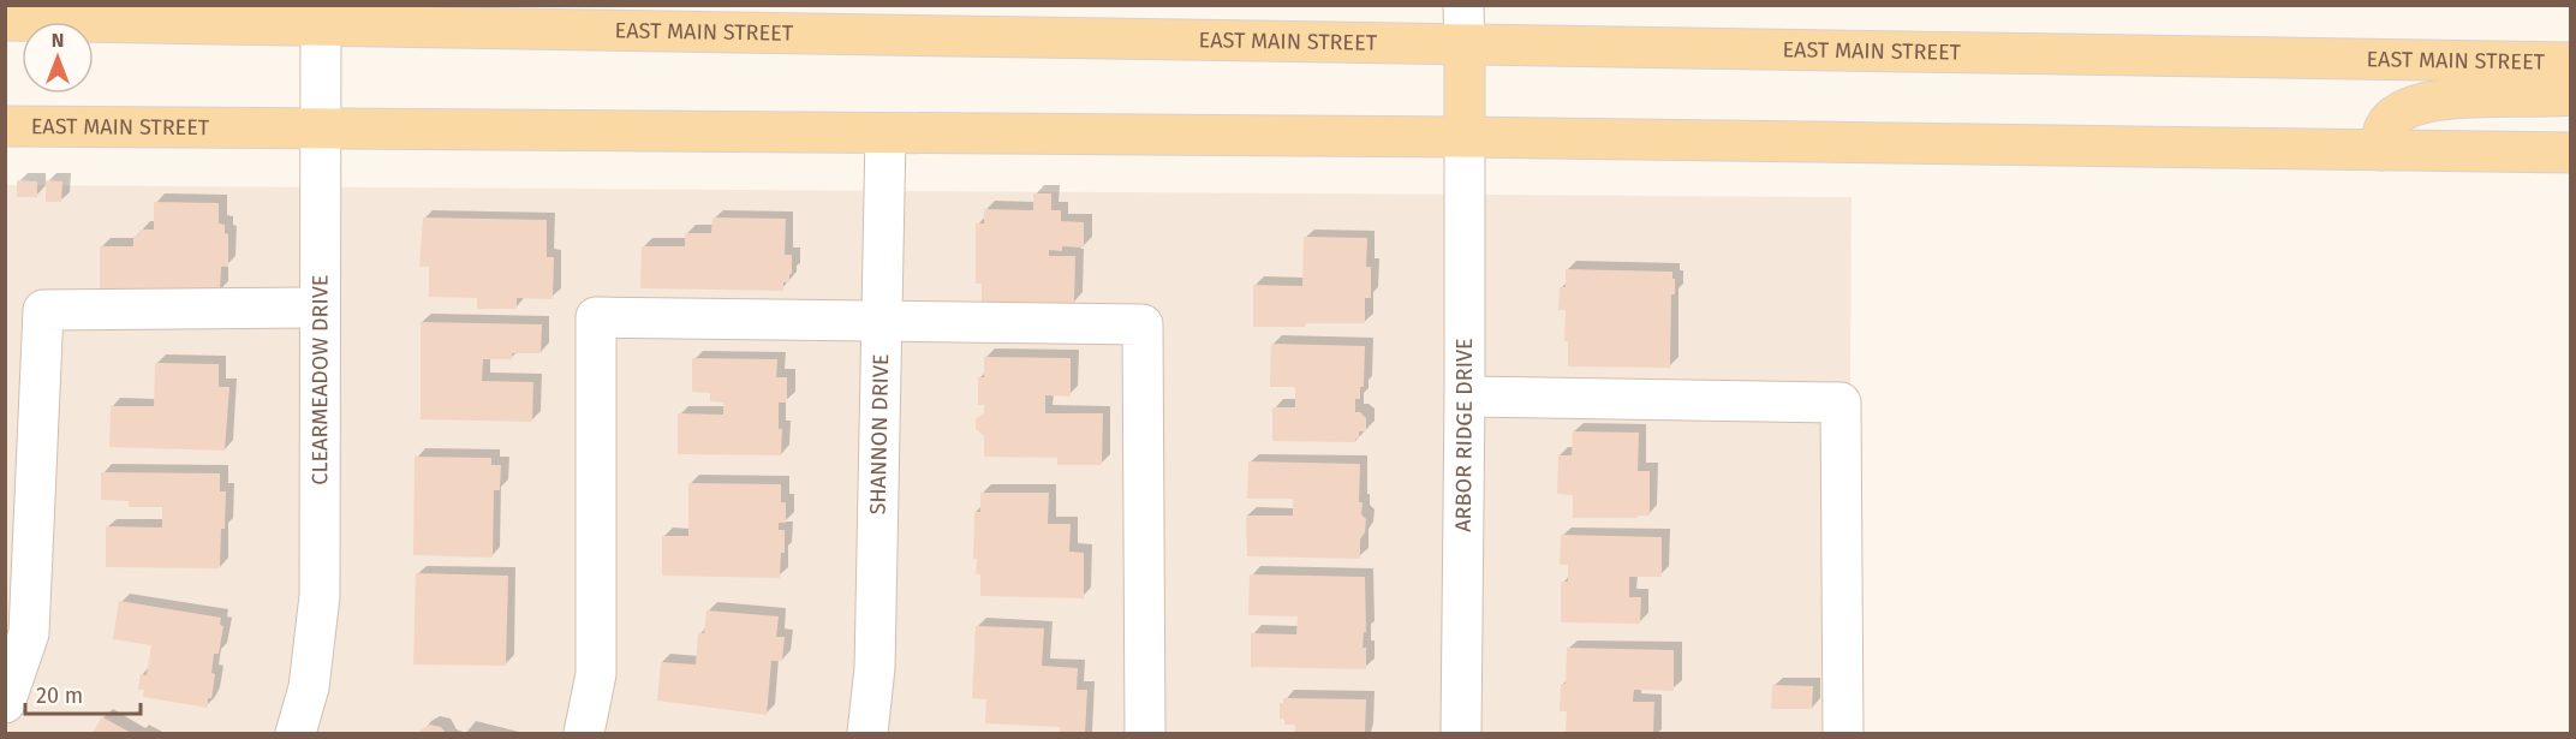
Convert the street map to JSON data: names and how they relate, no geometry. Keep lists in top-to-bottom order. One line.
{"streets":{"main road":["EAST MAIN STREET"],"street":["CLEARMEADOW DRIVE","SHANNON DRIVE","ARBOR RIDGE DRIVE"]},"crossings":[["EAST MAIN STREET","CLEARMEADOW DRIVE"],["EAST MAIN STREET","SHANNON DRIVE"],["EAST MAIN STREET","ARBOR RIDGE DRIVE"]],"scale_bar":"20 m","north":"top"}
